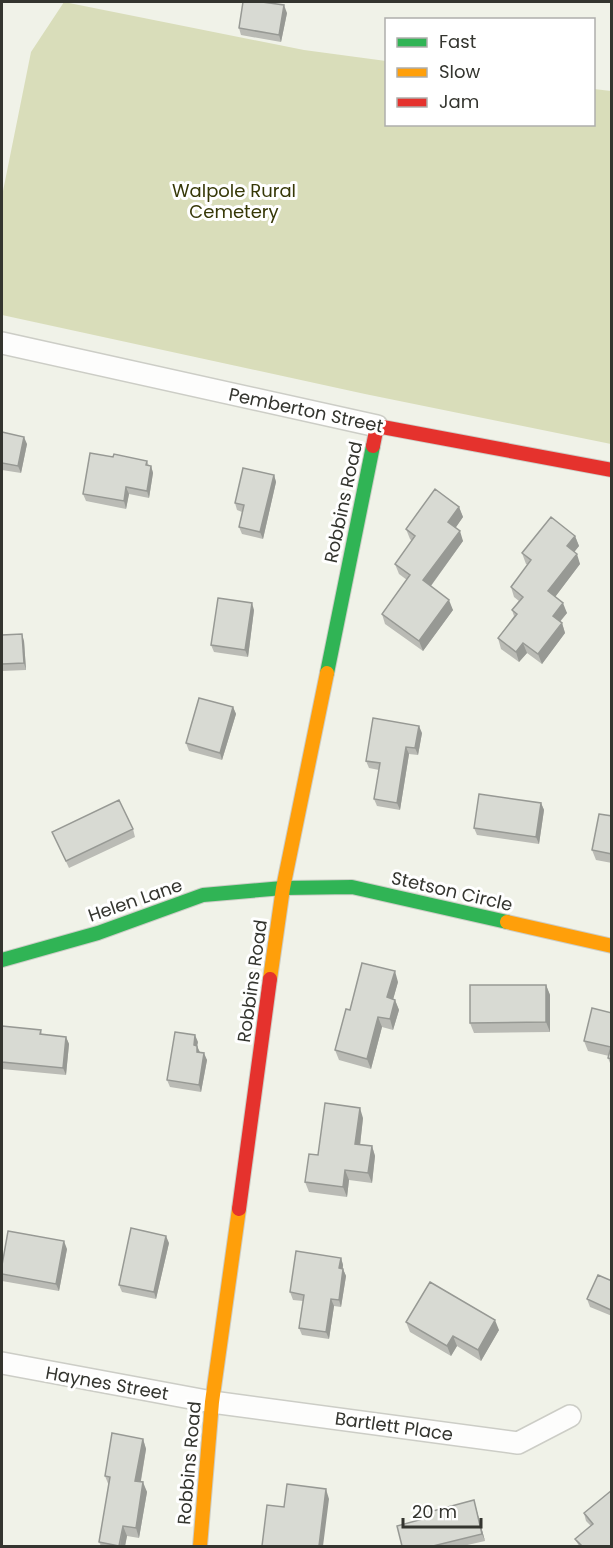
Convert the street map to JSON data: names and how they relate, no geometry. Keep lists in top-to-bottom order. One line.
{"streets":{"street":["Pemberton Street","Robbins Road","Stetson Circle","Helen Lane","Haynes Street","Bartlett Place"]},"crossings":[["Pemberton Street","Robbins Road"],["Robbins Road","Stetson Circle"],["Robbins Road","Helen Lane"],["Robbins Road","Haynes Street"],["Robbins Road","Bartlett Place"],["Stetson Circle","Helen Lane"],["Haynes Street","Bartlett Place"]],"parks":["Walpole Rural Cemetery"],"legend":["Fast","Slow","Jam"],"scale_bar":"20 m"}
